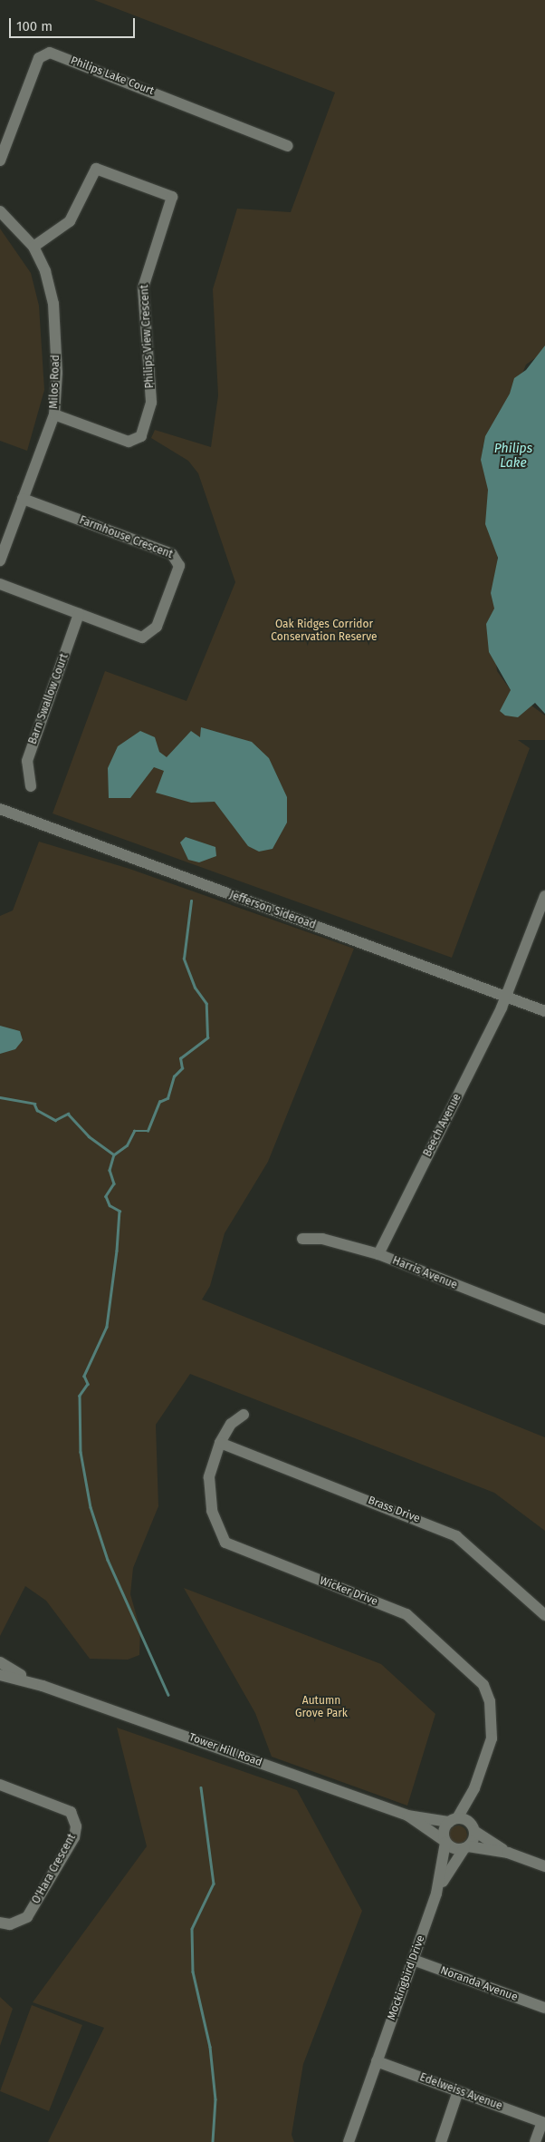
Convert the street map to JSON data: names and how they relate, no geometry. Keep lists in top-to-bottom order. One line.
{"streets":{"street":["Philips Lake Court","Philips View Crescent","Milos Road","Farmhouse Crescent","Barn Swallow Court","Jefferson Sideroad","Beech Avenue","Harris Avenue","Brass Drive","Wicker Drive","Tower Hill Road","O'Hara Crescent","Mockingbird Drive","Noranda Avenue","Edelweiss Avenue"]},"crossings":[["Philips View Crescent","Milos Road"],["Milos Road","Farmhouse Crescent"],["Farmhouse Crescent","Barn Swallow Court"],["Jefferson Sideroad","Beech Avenue"],["Beech Avenue","Harris Avenue"],["Brass Drive","Wicker Drive"],["Wicker Drive","Tower Hill Road"],["Wicker Drive","Mockingbird Drive"],["Tower Hill Road","Mockingbird Drive"],["Mockingbird Drive","Noranda Avenue"],["Mockingbird Drive","Edelweiss Avenue"]],"water":["Philips Lake"],"parks":["Oak Ridges Corridor Conservation Reserve","Autumn Grove Park"],"scale_bar":"100 m"}
